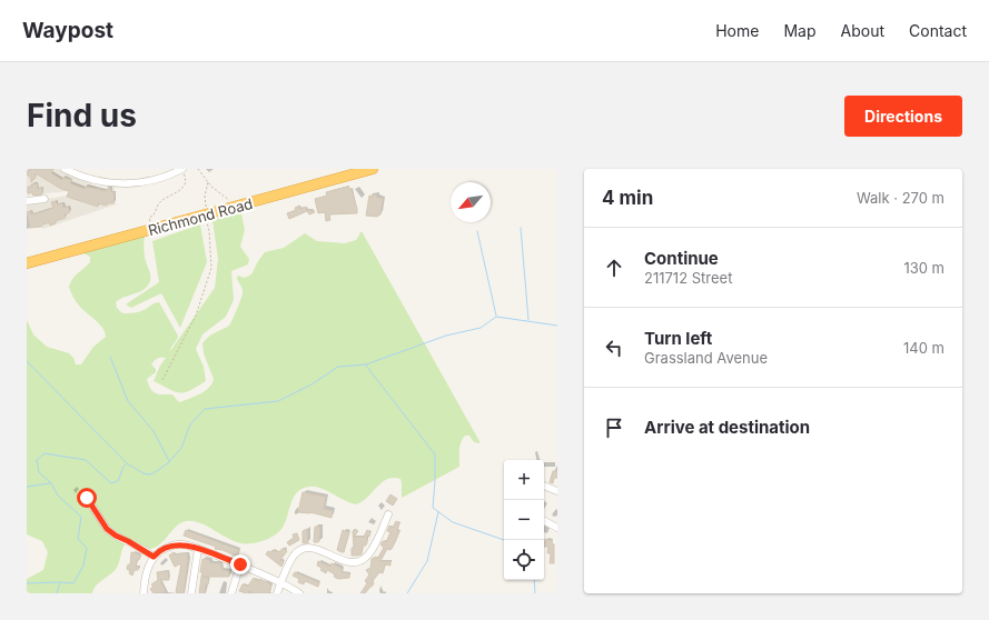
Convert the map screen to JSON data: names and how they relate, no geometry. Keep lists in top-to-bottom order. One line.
{"streets":{"highway":["Richmond Road"]},"north":"bottom left","page":{"header":"Waypost","nav":["Home","Map","About","Contact"],"buttons":"Directions","title":"Find us","heading":["4 min","Walk · 270 m"],"list":[["Continue","211712 Street","130 m"],["Turn left","Grassland Avenue","140 m"],"Arrive at destination"],"map_buttons":["+","−"]}}
